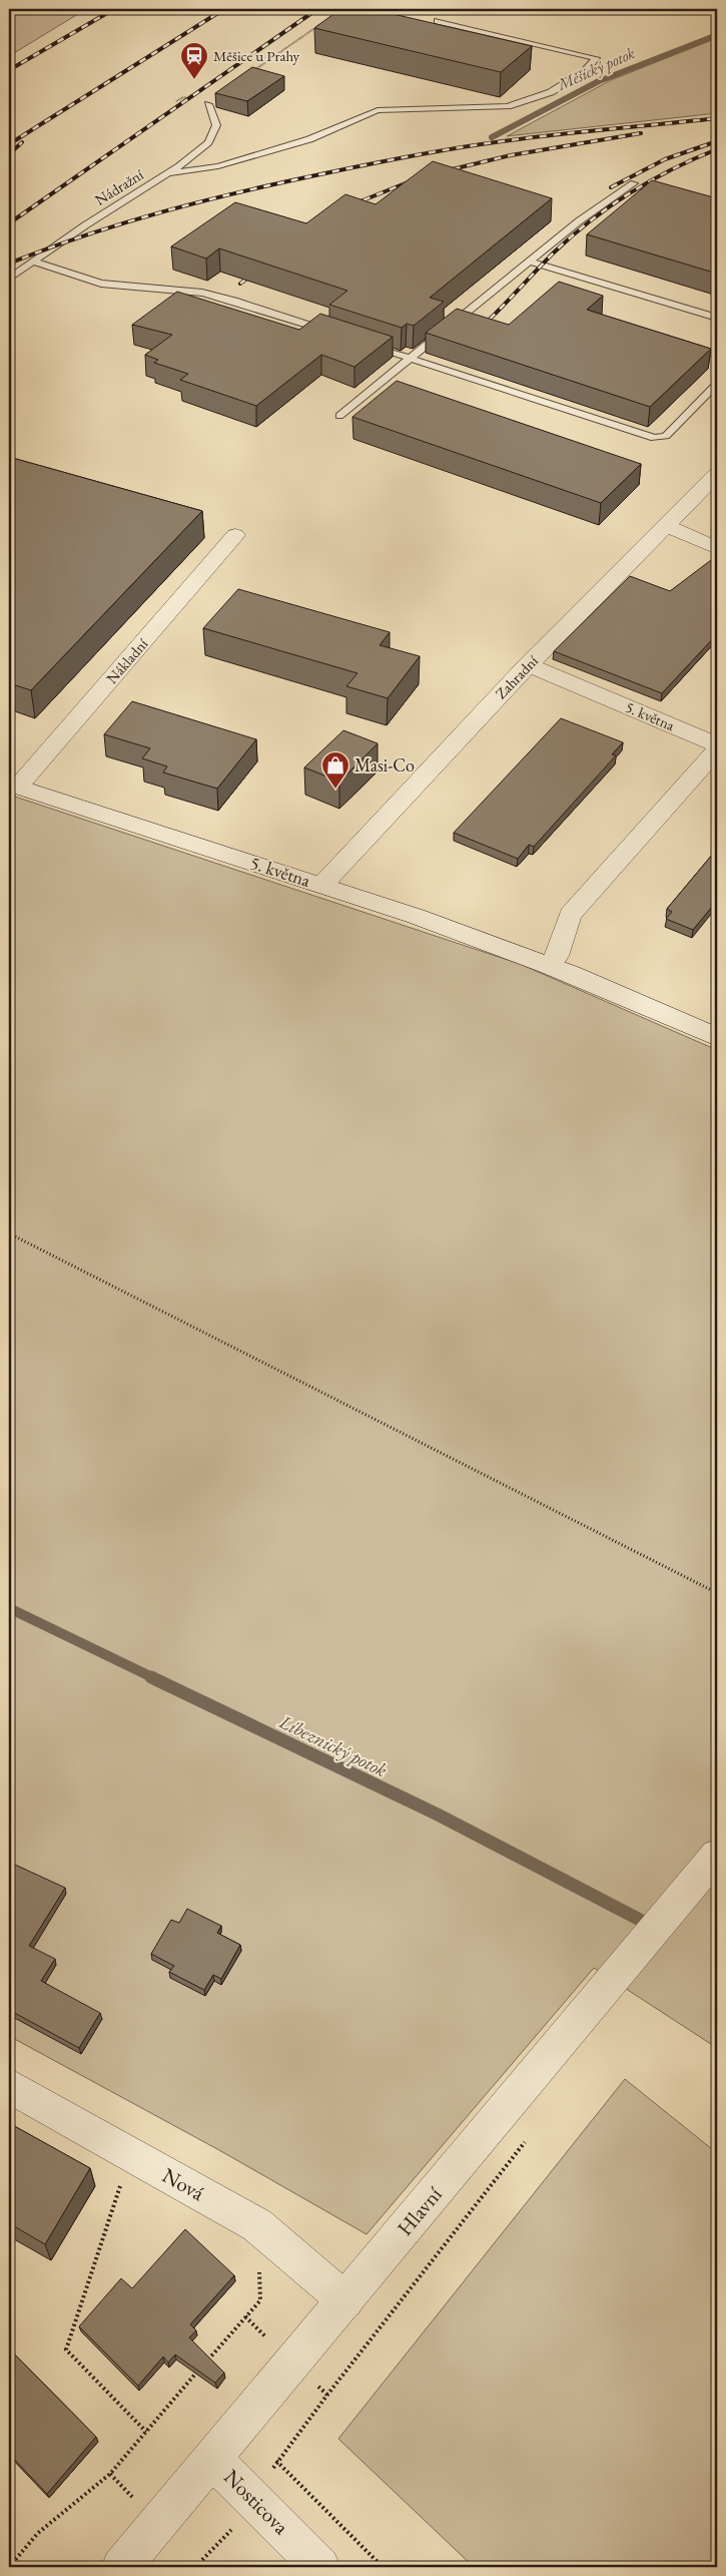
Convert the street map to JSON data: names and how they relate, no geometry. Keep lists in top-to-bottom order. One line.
{"streets":{"street":["Nákladní","Zahradní","5. května","Nová","Hlavní","Nosticova"],"lane":["Nádražní"]},"crossings":[["Nákladní","5. května"],["Zahradní","5. května"],["Nová","Hlavní"],["Hlavní","Nosticova"]],"water":["Měšický potok","Líbeznický potok"],"places":{"station":["Měšice u Prahy"],"shop":["Masi-Co"]}}
